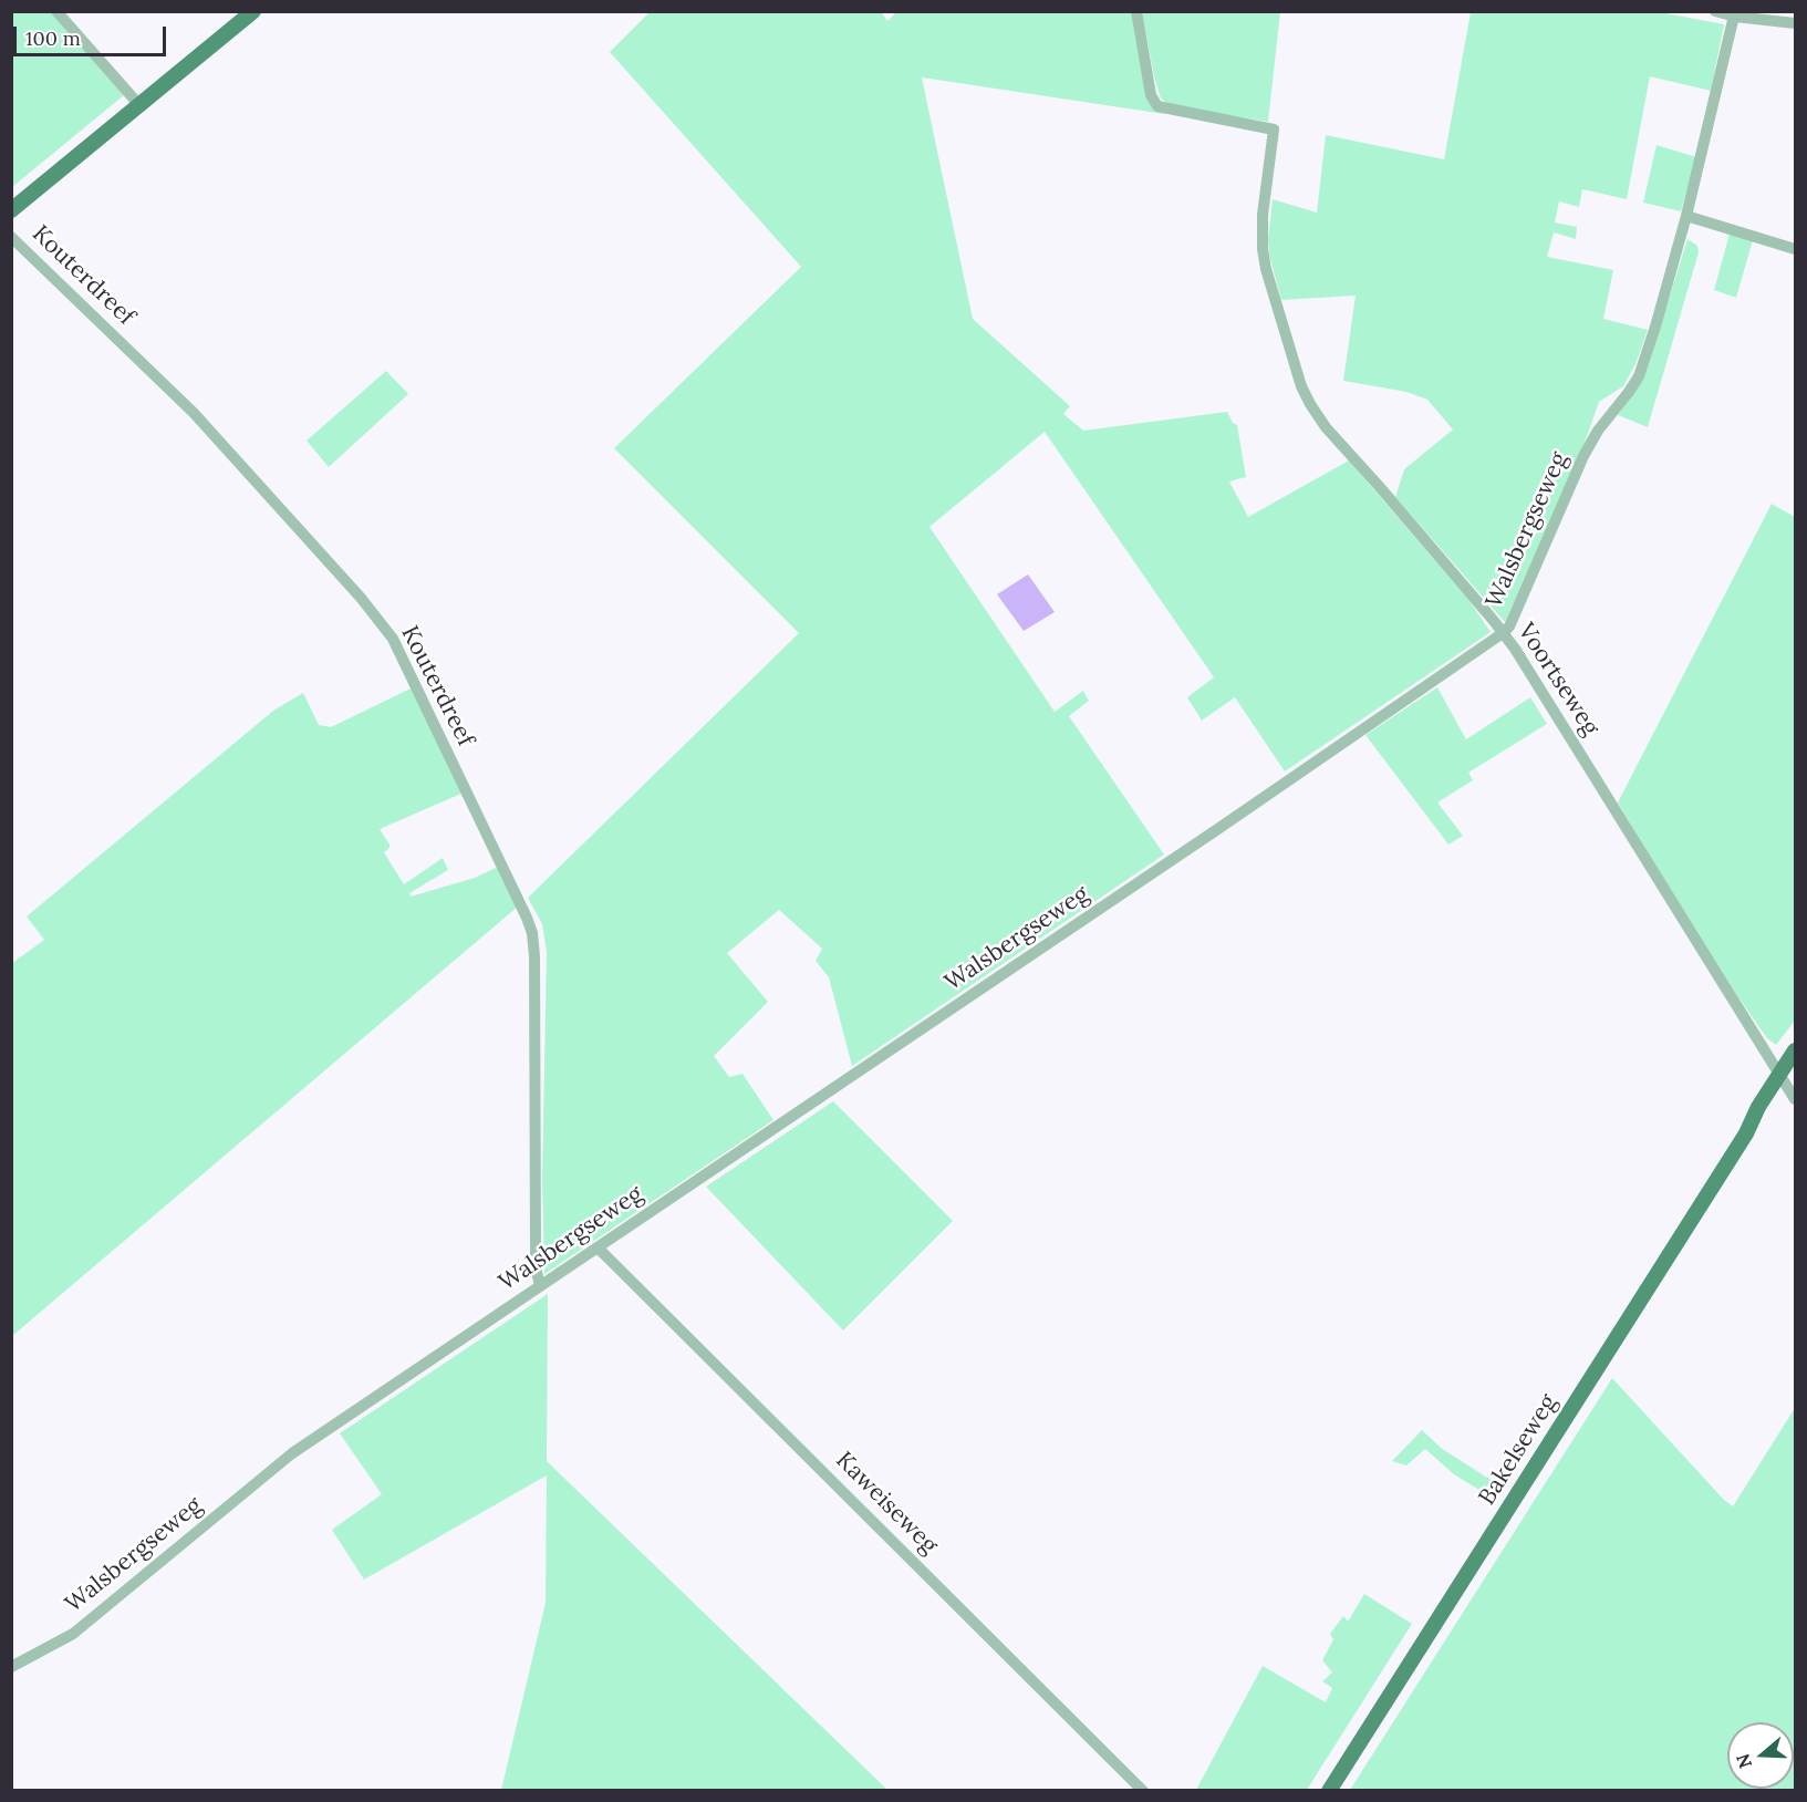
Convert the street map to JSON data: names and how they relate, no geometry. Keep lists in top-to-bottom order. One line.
{"streets":{"main road":["Bakelseweg"],"street":["Kouterdreef","Walsbergseweg","Voortseweg","Kaweiseweg"]},"crossings":[["Kouterdreef","Walsbergseweg"],["Walsbergseweg","Voortseweg"],["Walsbergseweg","Kaweiseweg"],["Voortseweg","Bakelseweg"]],"scale_bar":"100 m","north":"left"}
